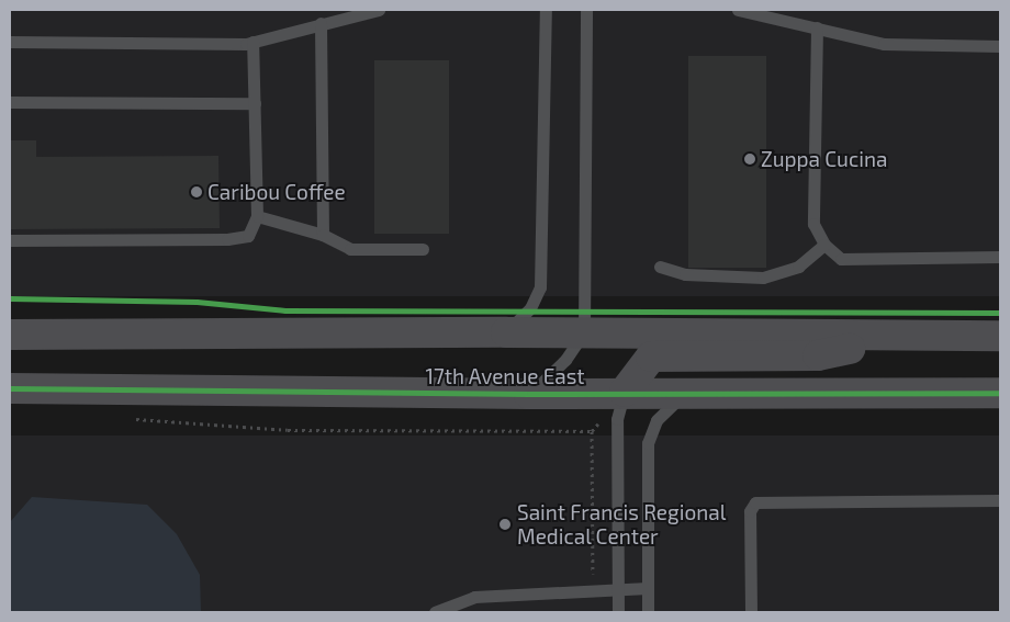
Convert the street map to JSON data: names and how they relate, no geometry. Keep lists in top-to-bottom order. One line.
{"streets":{"street":["17th Avenue East"]},"places":["Zuppa Cucina","Caribou Coffee","Saint Francis Regional Medical Center"]}
